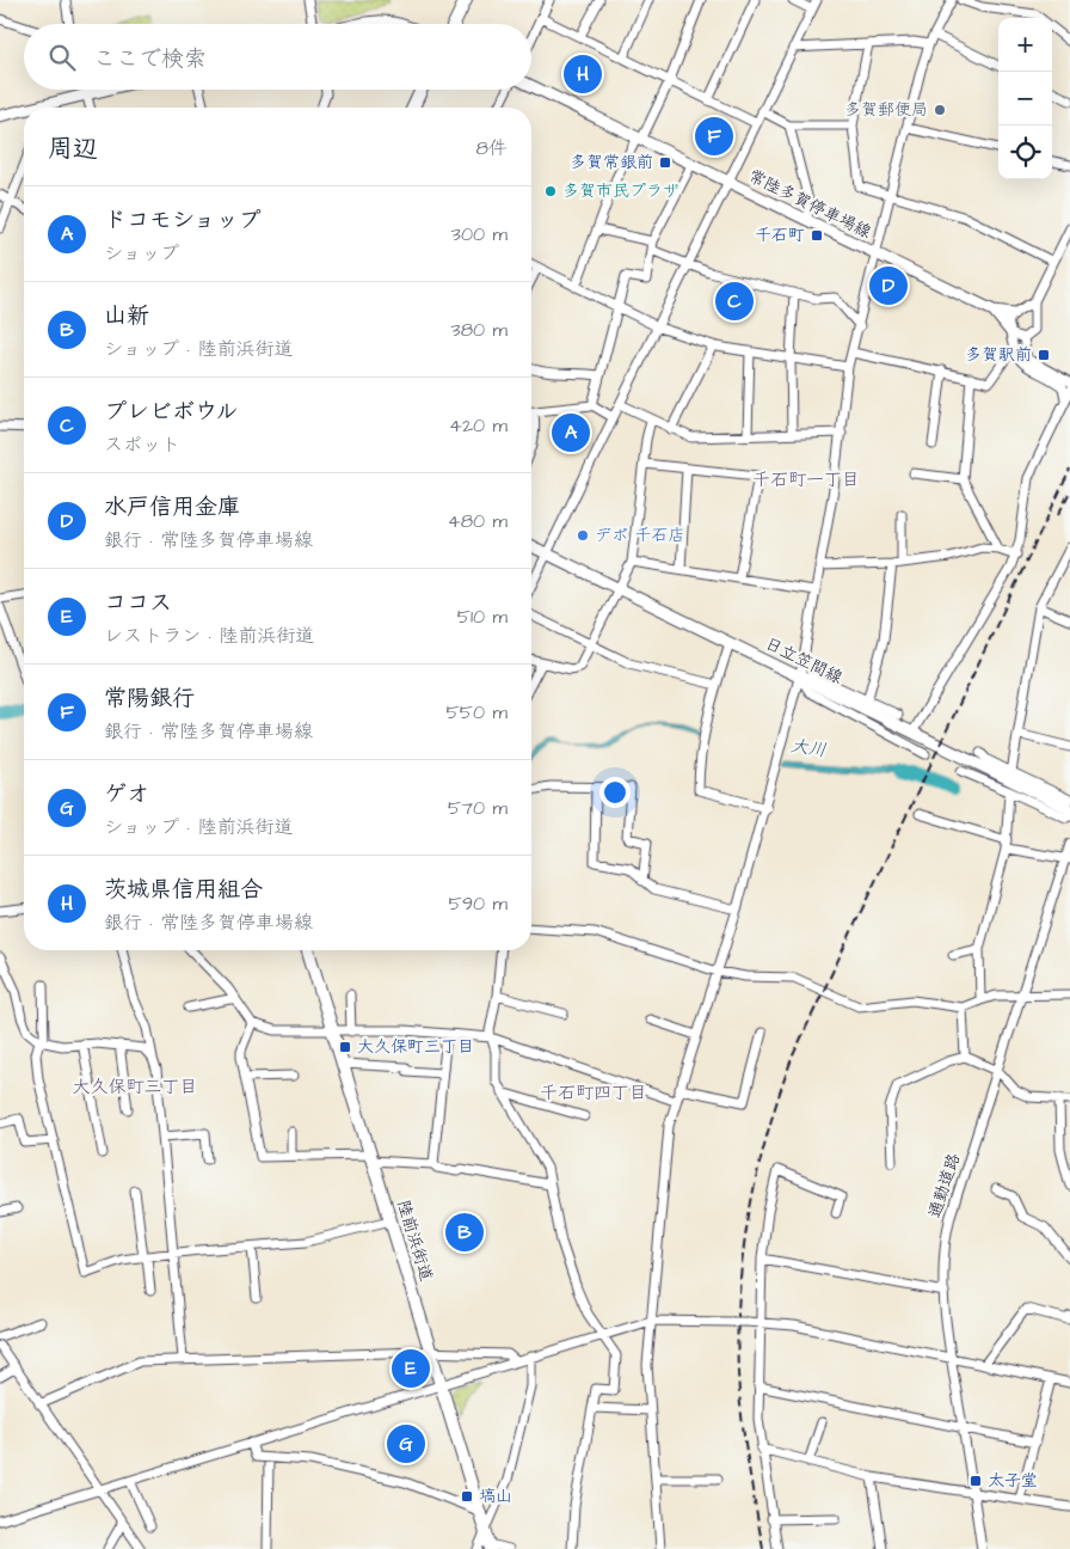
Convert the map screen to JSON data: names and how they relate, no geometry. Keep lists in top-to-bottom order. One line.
{"streets":{"highway":["陸前浜街道"],"main road":["常陸多賀停車場線","日立笠間線"],"street":["通勤道路"]},"districts":["千石町一丁目","大久保町三丁目","千石町四丁目"],"water":["大川"],"places":{"other":["多賀郵便局","多賀市民プラザ","デポ 千石店"],"transit":["多賀常銀前","千石町","多賀駅前","大久保町三丁目","太子堂","塙山"]},"page":{"map_buttons":["+","−"],"search":"ここで検索","pins":["H","F","D","C","A","B","E","G"],"heading":["周辺","8件"],"list":[{"mark":"A","name":"ドコモショップ","note":"ショップ","value":"300 m"},{"mark":"B","name":"山新","note":"ショップ · 陸前浜街道","value":"380 m"},{"mark":"C","name":"プレビボウル","note":"スポット","value":"420 m"},{"mark":"D","name":"水戸信用金庫","note":"銀行 · 常陸多賀停車場線","value":"480 m"},{"mark":"E","name":"ココス","note":"レストラン · 陸前浜街道","value":"510 m"},{"mark":"F","name":"常陽銀行","note":"銀行 · 常陸多賀停車場線","value":"550 m"},{"mark":"G","name":"ゲオ","note":"ショップ · 陸前浜街道","value":"570 m"},{"mark":"H","name":"茨城県信用組合","note":"銀行 · 常陸多賀停車場線","value":"590 m"}]}}
